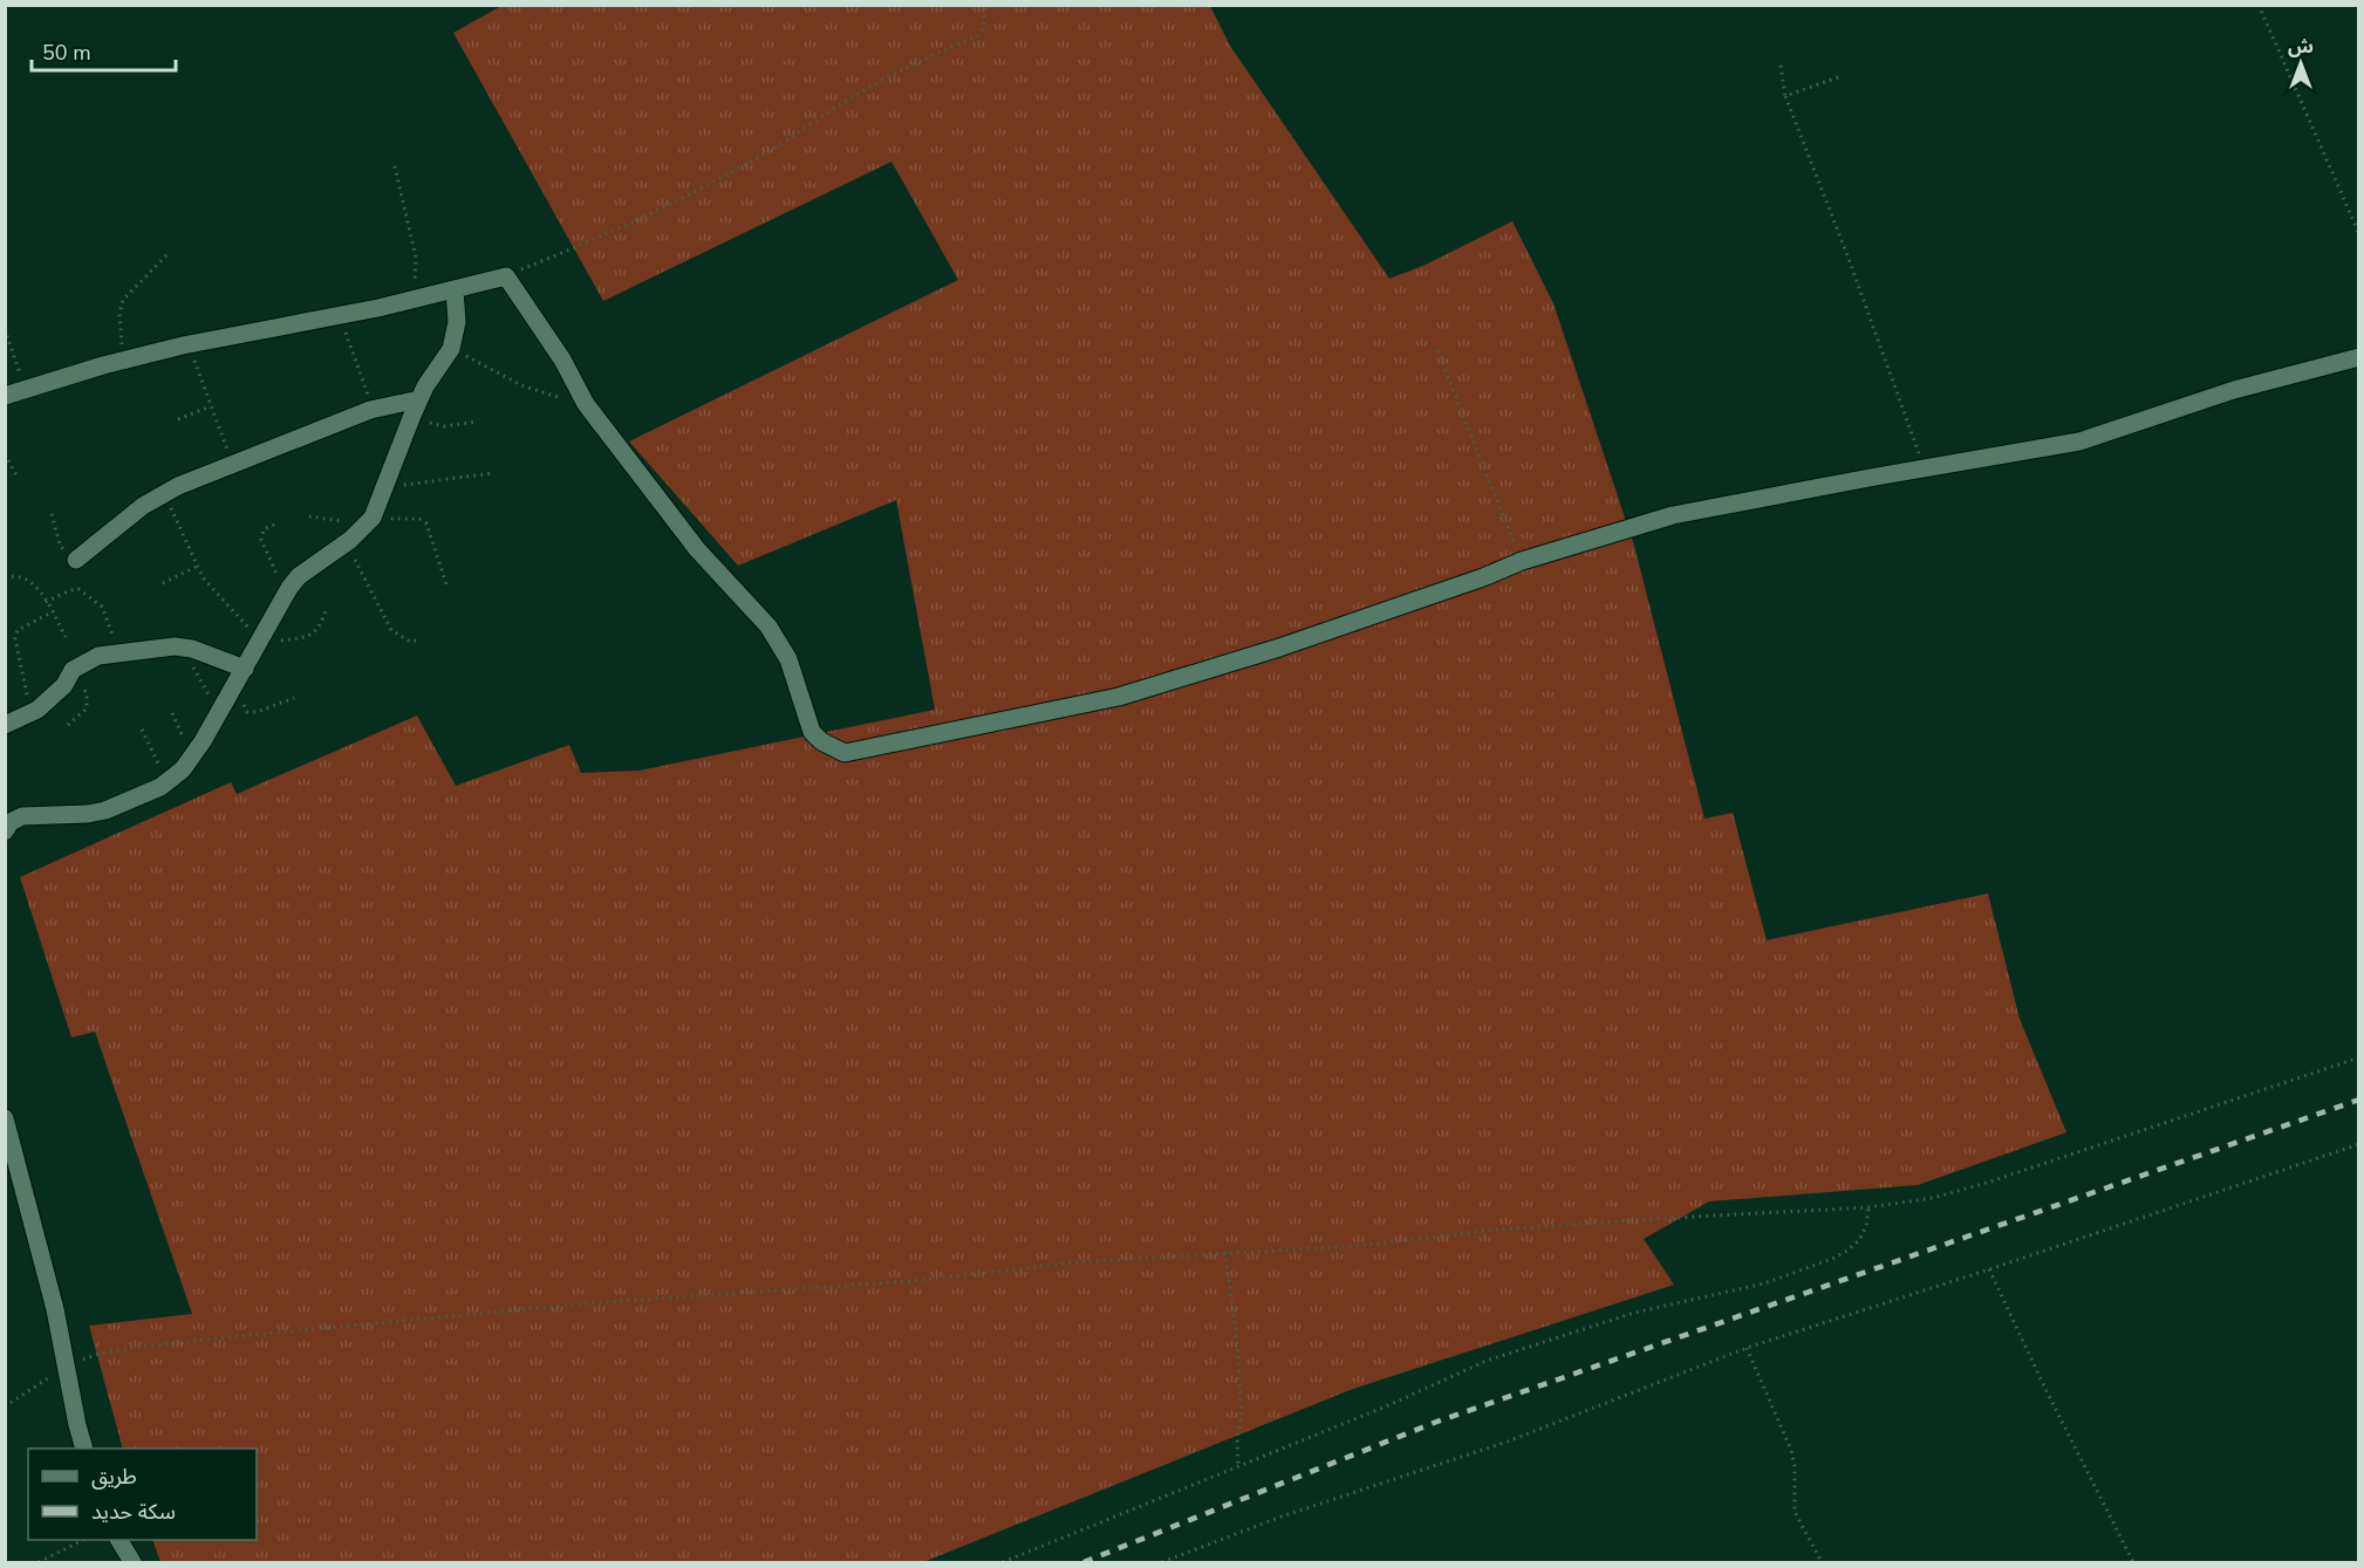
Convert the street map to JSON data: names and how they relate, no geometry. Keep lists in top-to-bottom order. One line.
{"legend":["طريق","سكة حديد"],"scale_bar":"50 m","north":"top"}
